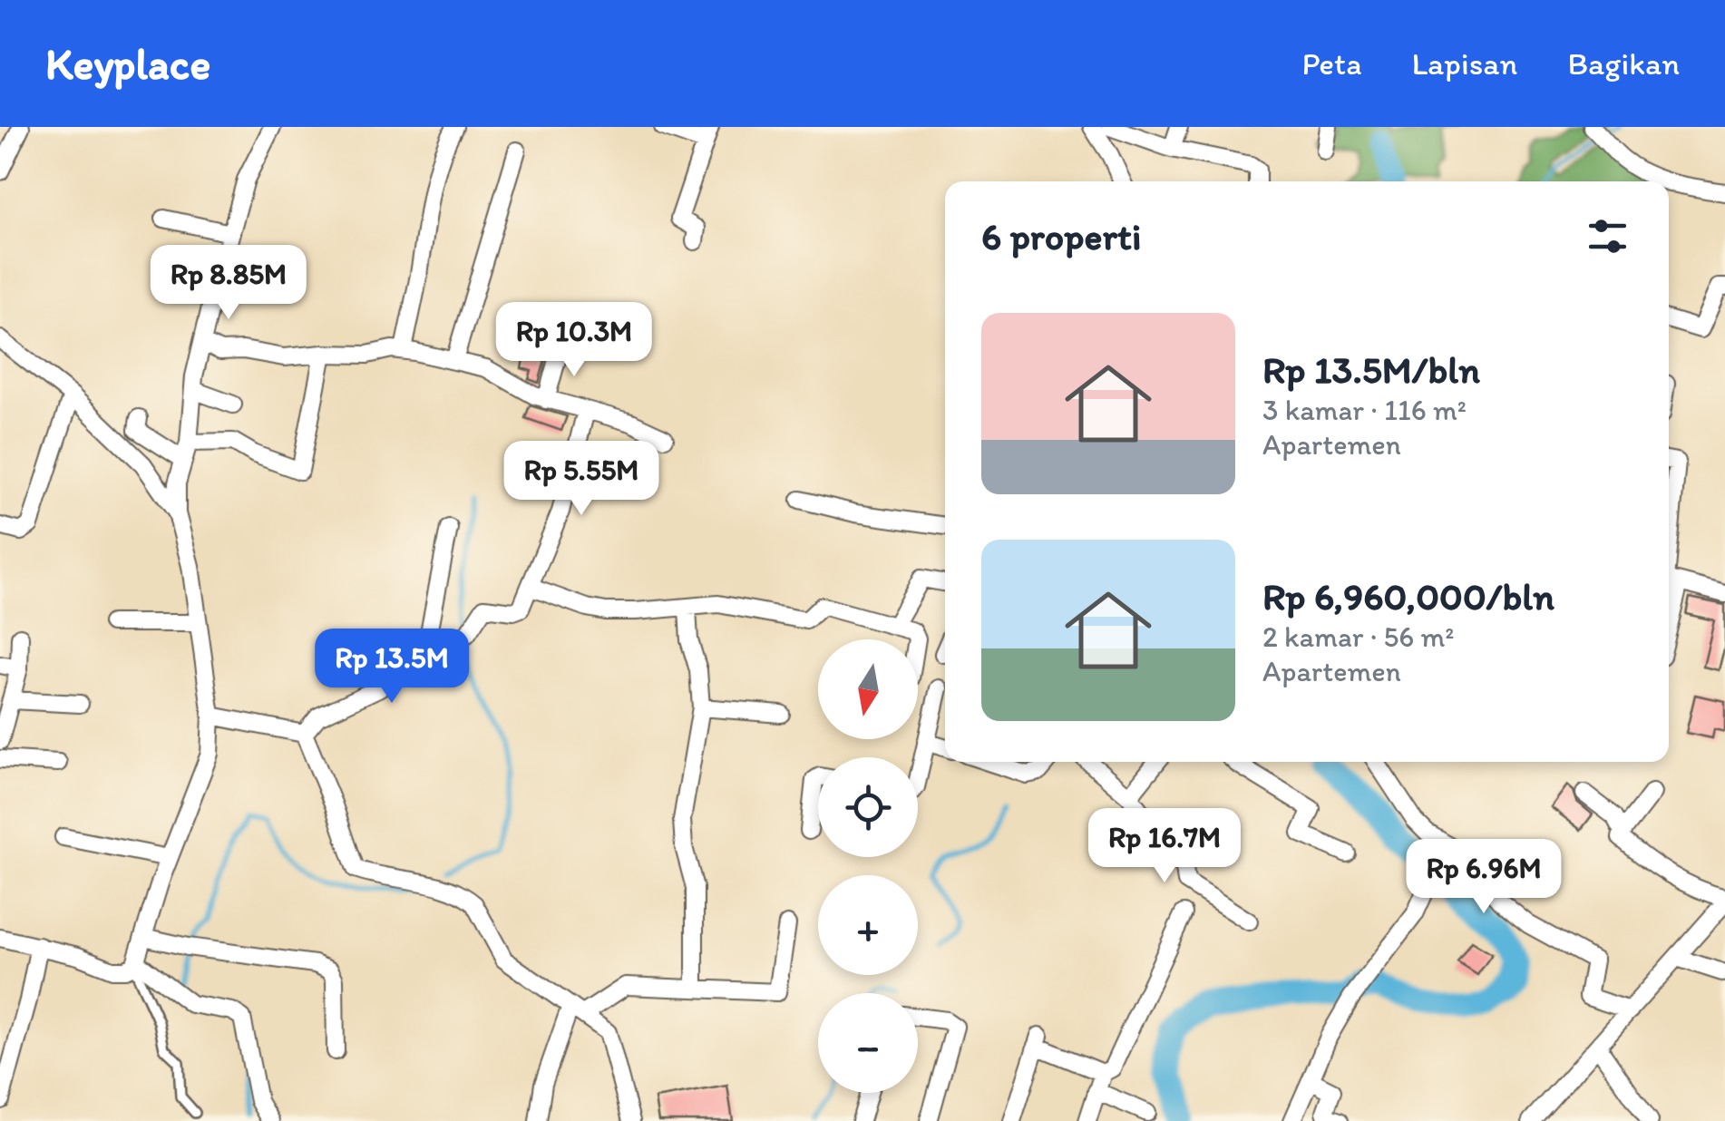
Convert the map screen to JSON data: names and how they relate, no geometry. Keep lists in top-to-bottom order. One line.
{"north":"bottom","page":{"header":"Keyplace","nav":["Peta","Lapisan","Bagikan"],"heading":"6 properti","price":["Rp 8.85M","Rp 10.3M","Rp 5.55M","Rp 13.5M","Rp 16.7M","Rp 6.96M"],"list":[{"name":"Rp 13.5M/bln","note":"3 kamar · 116 m² · Apartemen"},{"name":"Rp 6,960,000/bln","note":"2 kamar · 56 m² · Apartemen"}],"map_buttons":["+","−"]}}
